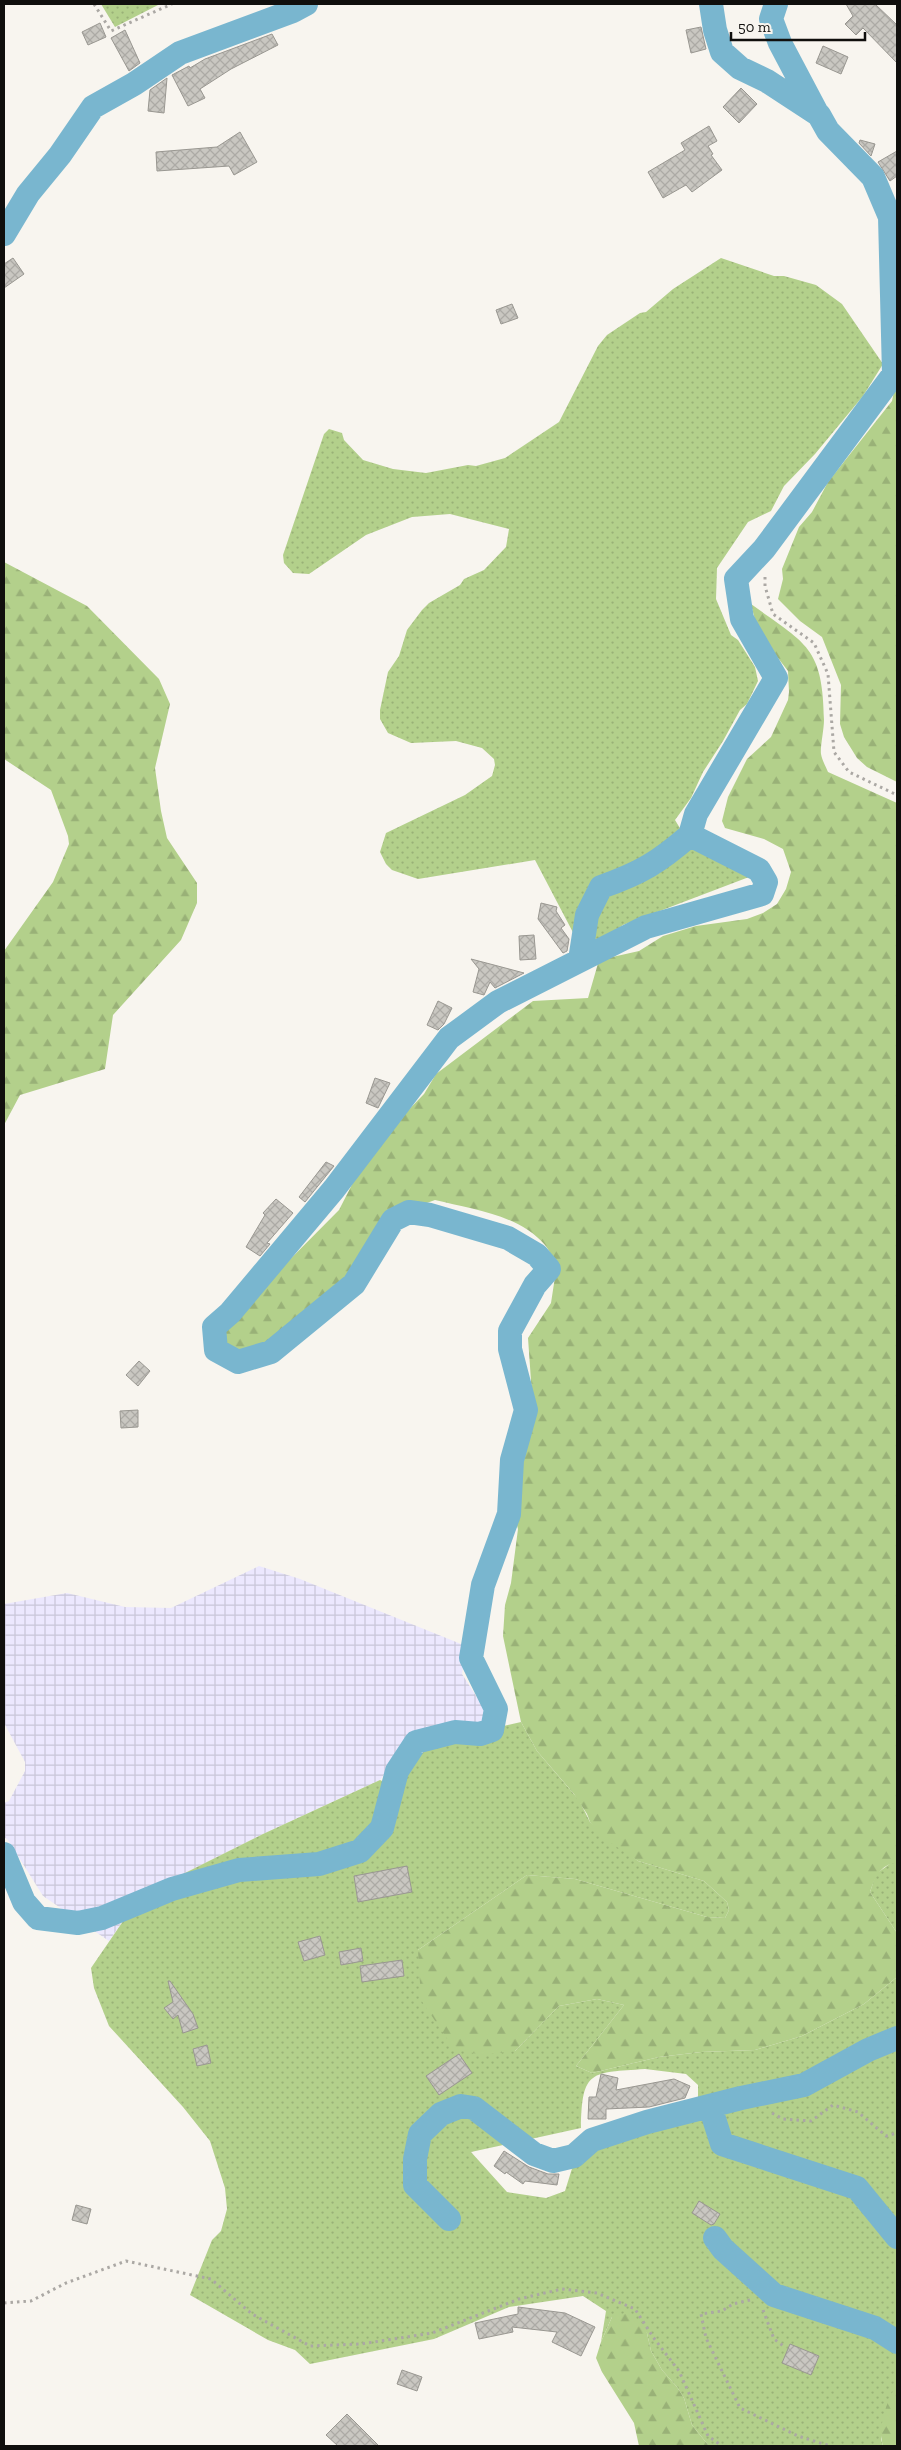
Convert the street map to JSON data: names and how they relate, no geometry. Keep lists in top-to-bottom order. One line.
{"scale_bar":"50 m"}
